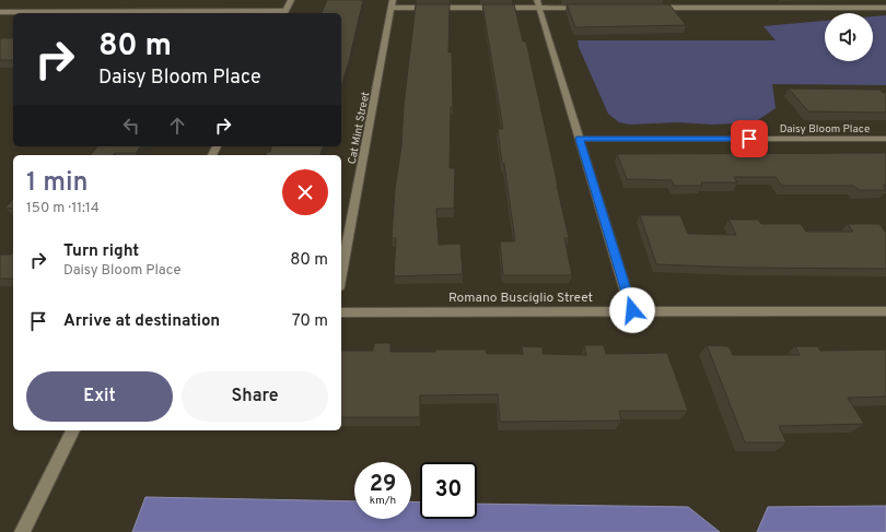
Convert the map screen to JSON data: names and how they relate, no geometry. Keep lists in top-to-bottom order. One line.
{"streets":{"street":["Cat Mint Street","Daisy Bloom Place","Romano Busciglio Street"]},"page":{"turn":["80 m","Daisy Bloom Place"],"heading":["1 min","150 m · 11:14"],"list":[{"name":"Turn right","note":"Daisy Bloom Place","value":"80 m"},{"name":"Arrive at destination","value":"70 m"}],"buttons":["Exit","Share"],"speed":"29 km/h","limit":"30"}}
